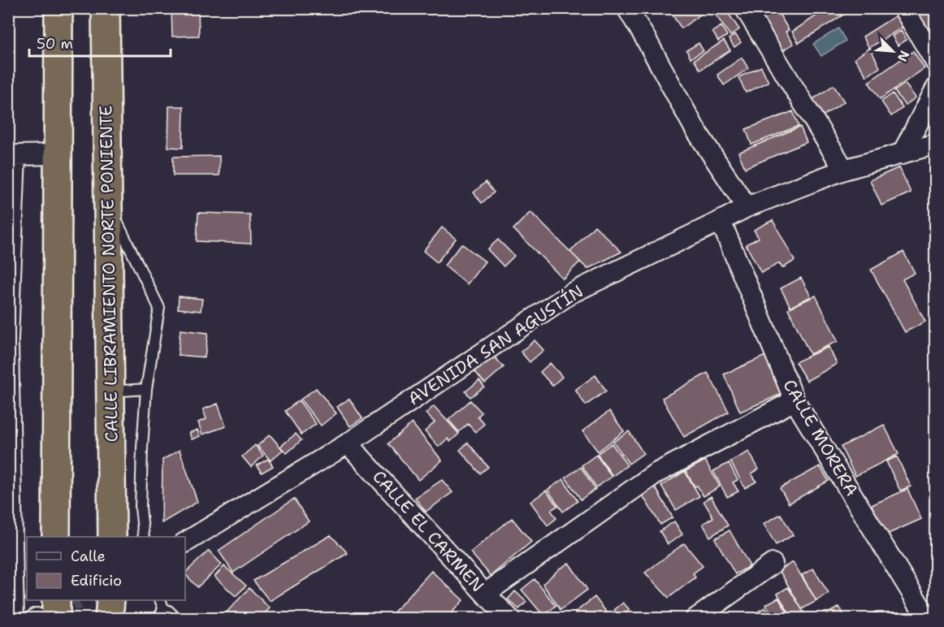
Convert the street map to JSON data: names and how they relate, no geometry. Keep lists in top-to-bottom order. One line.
{"streets":{"highway":["CALLE LIBRAMIENTO NORTE PONIENTE"],"street":["AVENIDA SAN AGUSTÍN","CALLE MORERA","CALLE EL CARMEN"]},"crossings":[["AVENIDA SAN AGUSTÍN","CALLE MORERA"],["AVENIDA SAN AGUSTÍN","CALLE EL CARMEN"]],"legend":["Calle","Edificio"],"scale_bar":"50 m","north":"bottom right"}
